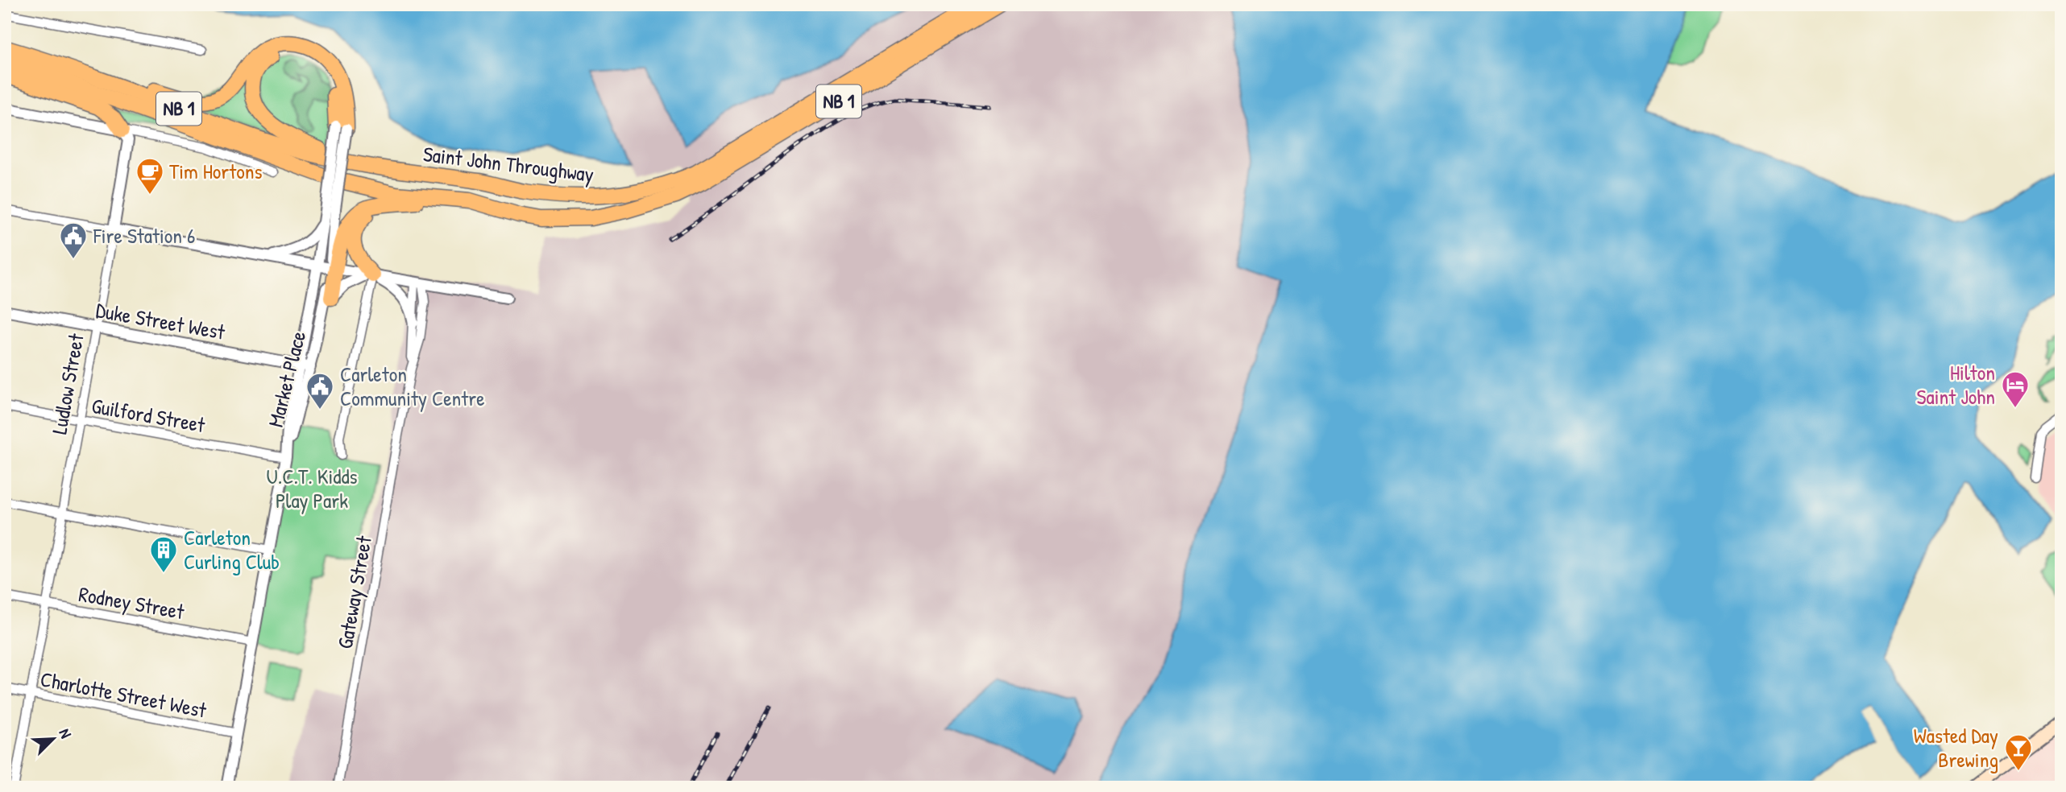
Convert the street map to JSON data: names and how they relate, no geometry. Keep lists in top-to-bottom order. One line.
{"streets":{"highway":["NB 1","Saint John Throughway"],"street":["Duke Street West","Market Place","Ludlow Street","Guilford Street","Gateway Street","Rodney Street","Charlotte Street West"]},"crossings":[["Duke Street West","Market Place"],["Duke Street West","Ludlow Street"],["Market Place","Guilford Street"],["Ludlow Street","Guilford Street"],["Ludlow Street","Rodney Street"],["Ludlow Street","Charlotte Street West"]],"parks":["U.C.T. Kidds Play Park"],"places":{"cafe":["Tim Hortons"],"public building":["Fire Station 6","Carleton Community Centre"],"hotel":["Hilton Saint John"],"building":["Carleton Curling Club"],"bar":["Wasted Day Brewing"]},"north":"top right"}
